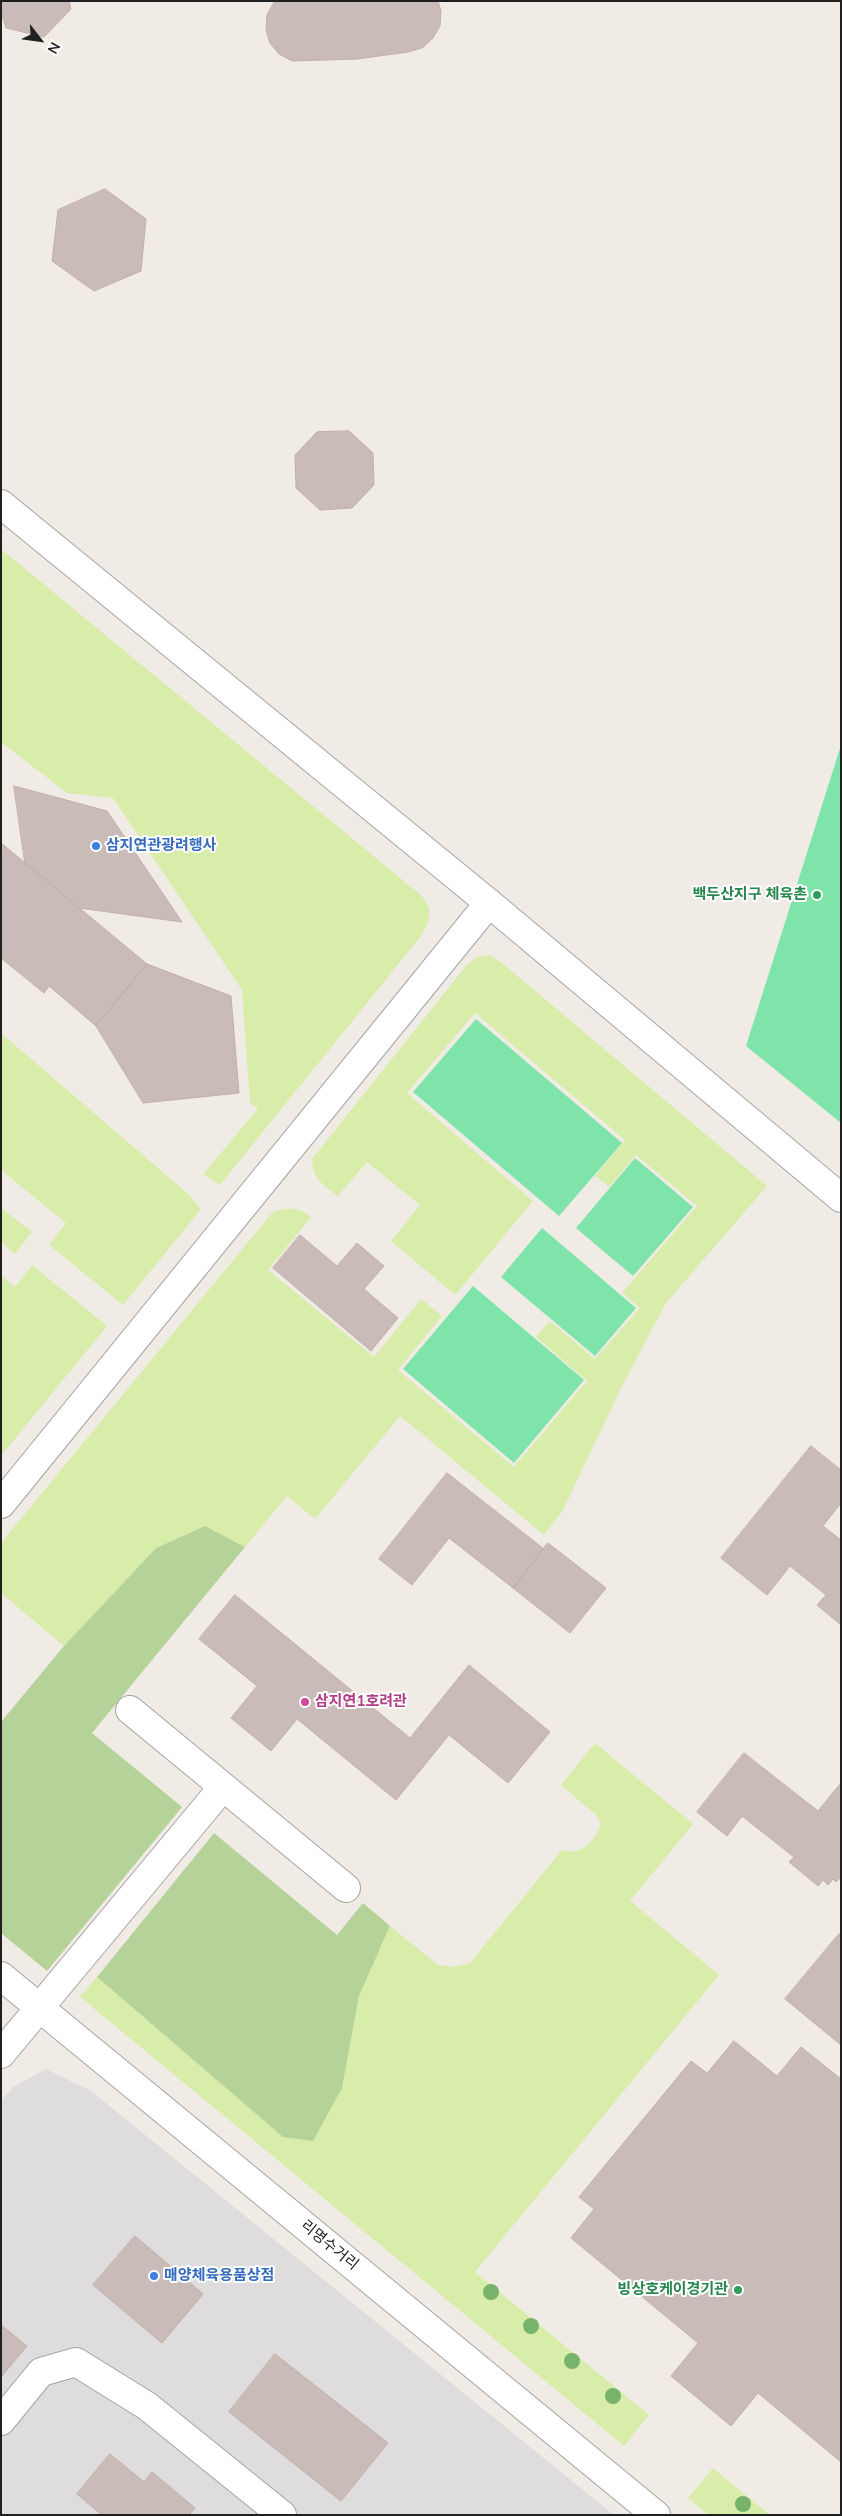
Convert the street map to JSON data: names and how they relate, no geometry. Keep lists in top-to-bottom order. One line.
{"streets":{"street":["리명수거리"]},"places":["삼지연관광려행사","백두산지구 체육촌","삼지연1호려관","매양체육용품상점","빙상호케이경기관"],"north":"bottom right"}
